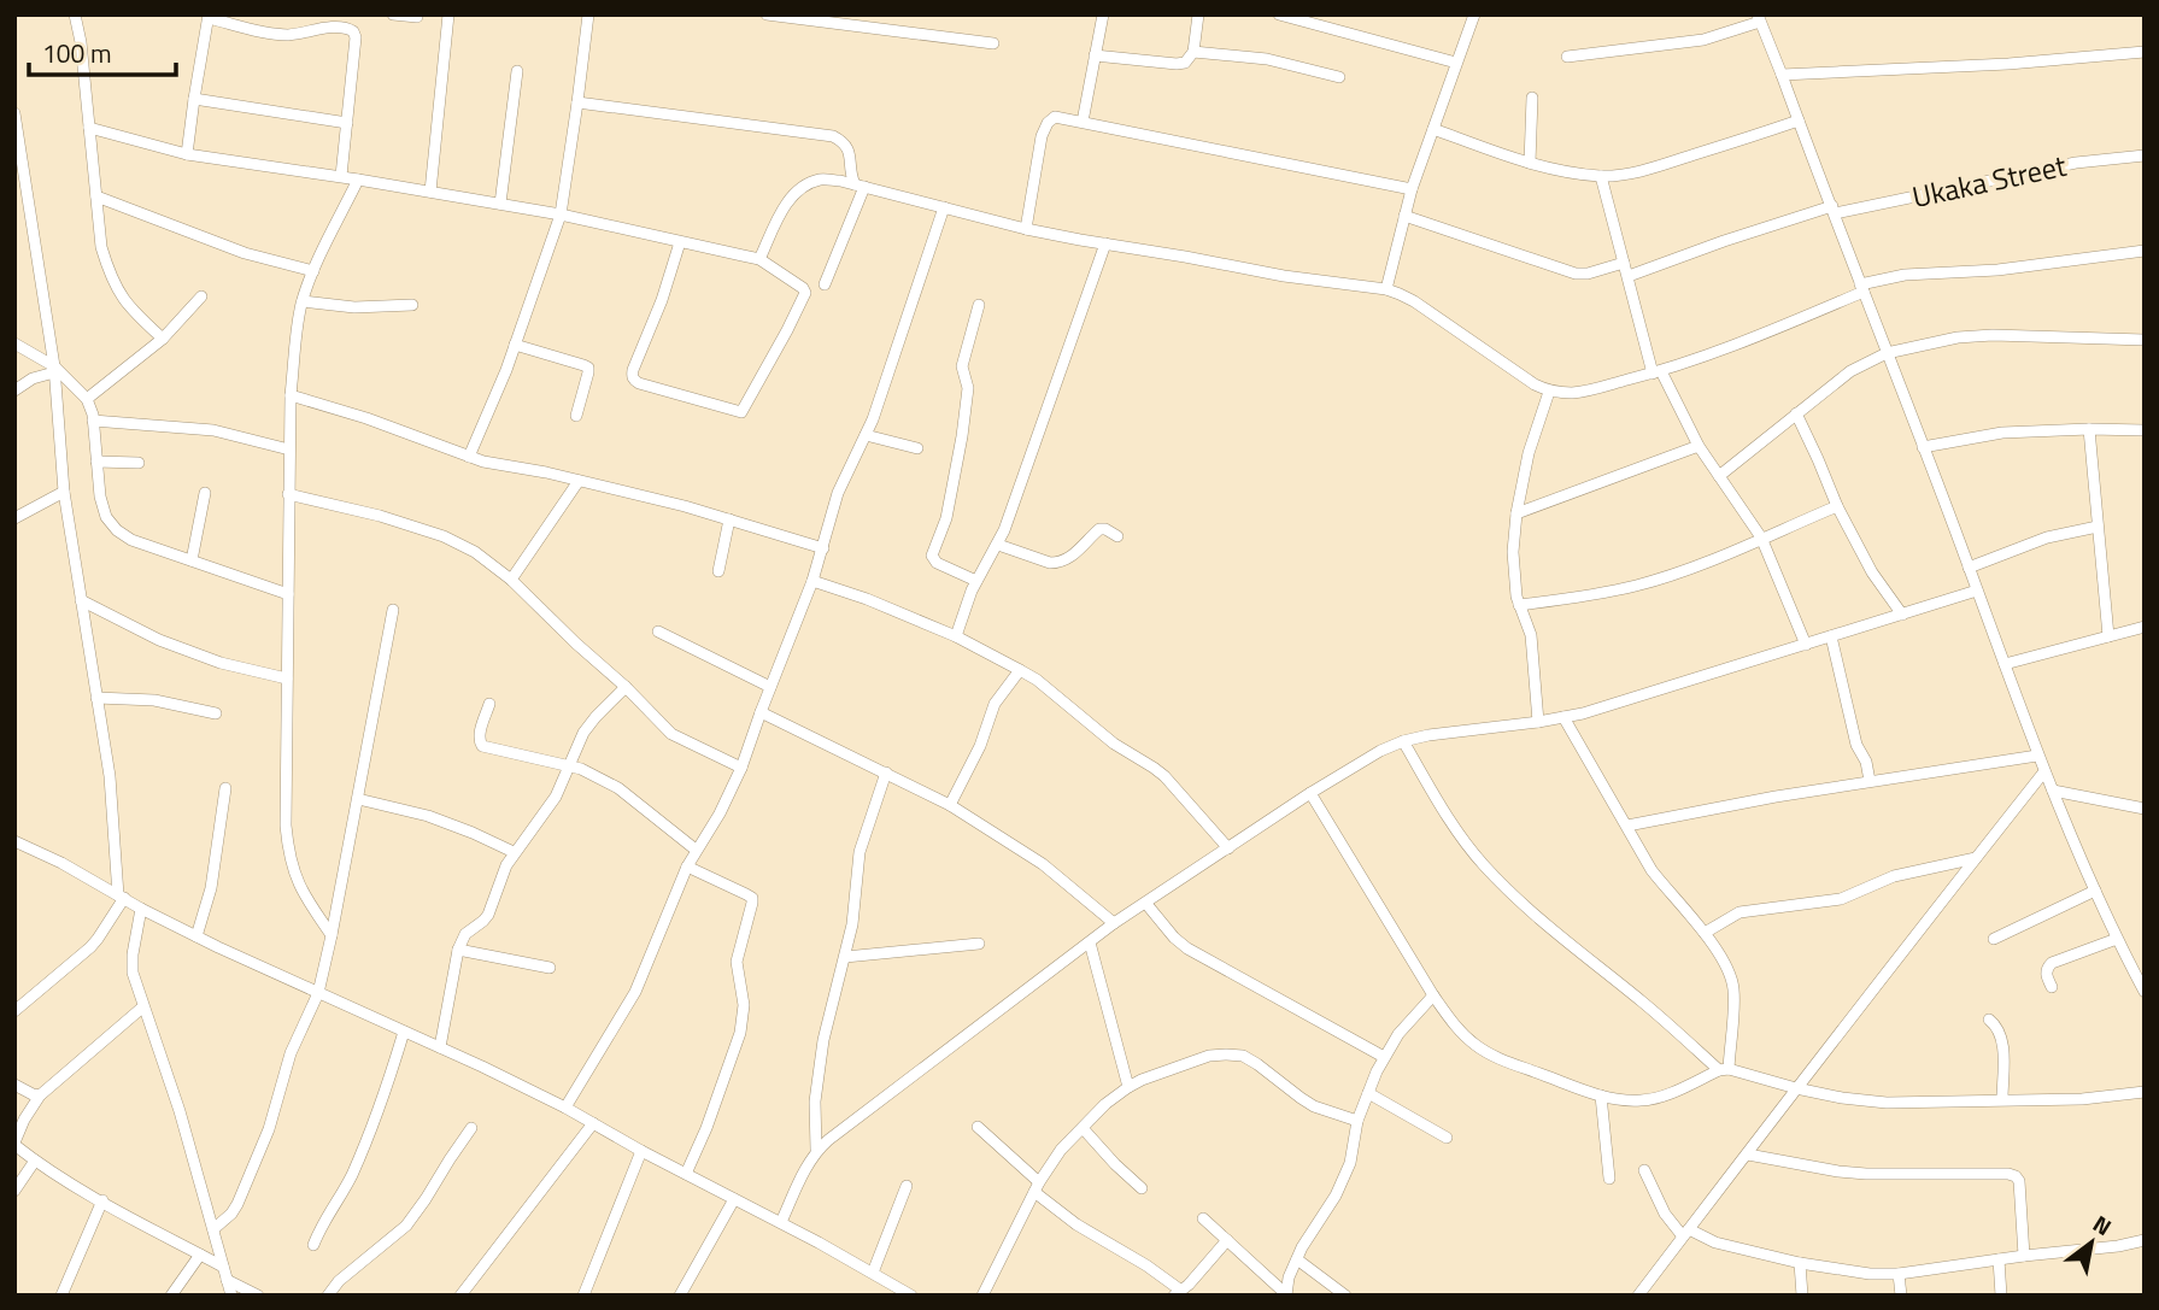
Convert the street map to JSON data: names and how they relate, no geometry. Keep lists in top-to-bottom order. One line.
{"streets":{"street":["Ukaka Street"]},"scale_bar":"100 m","north":"top right"}
